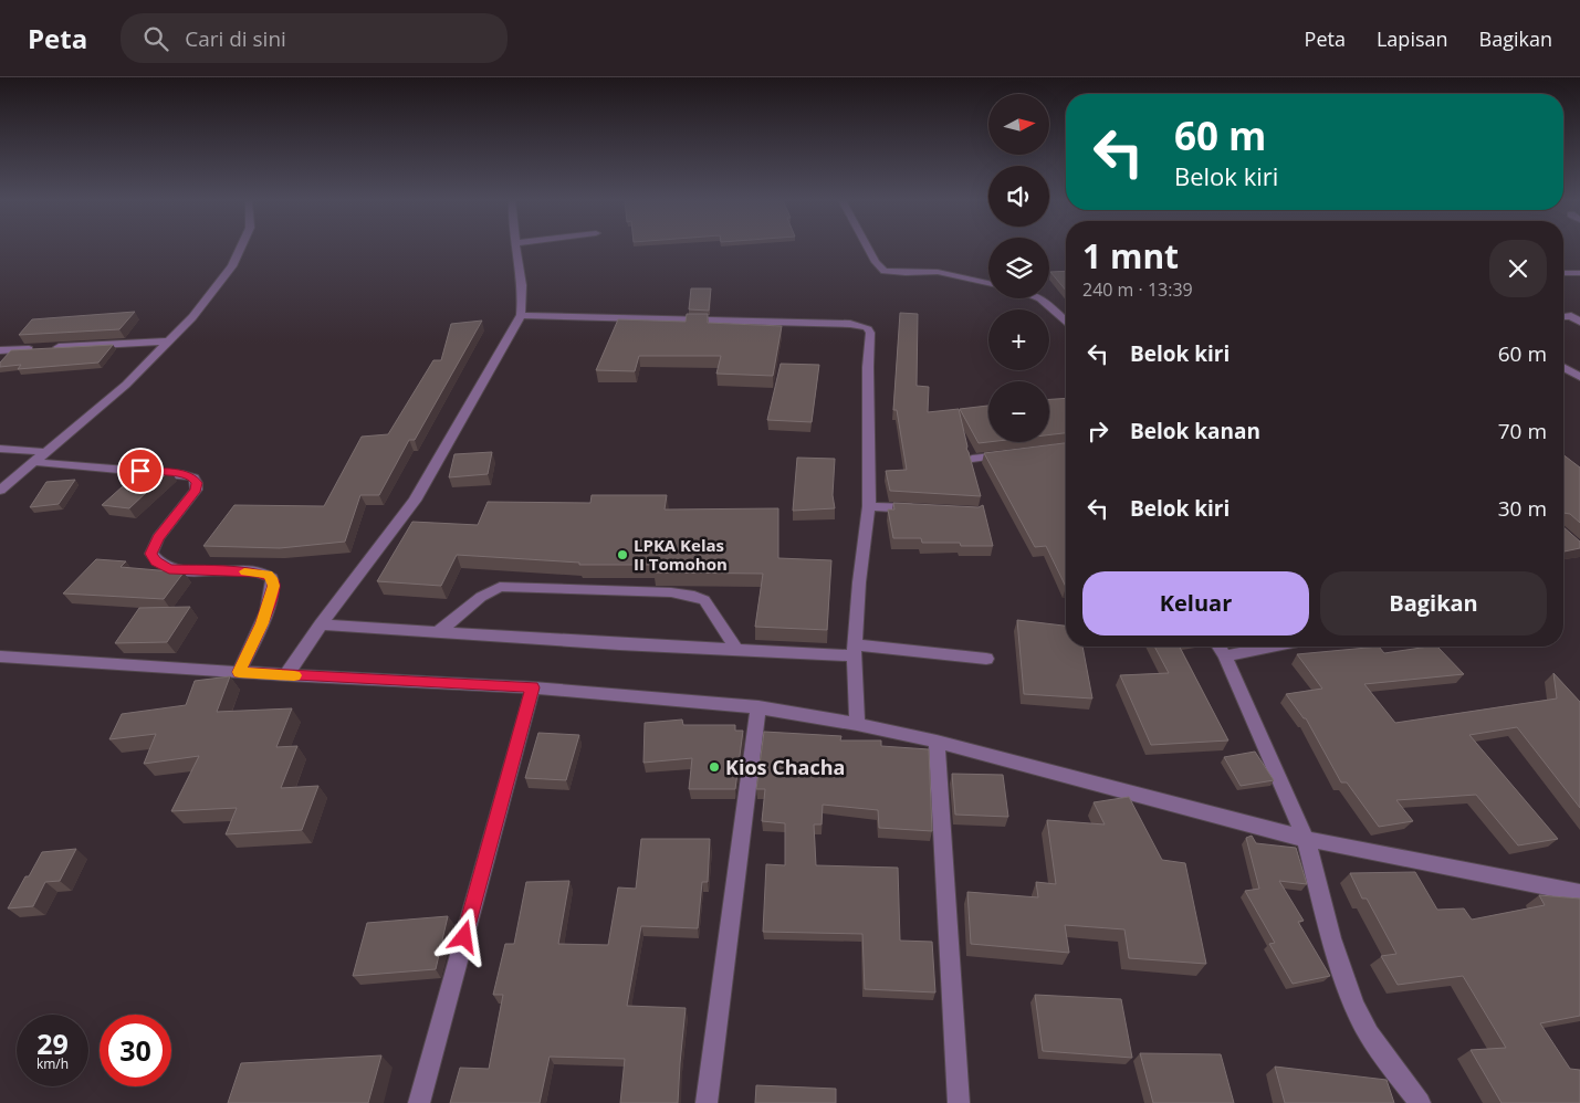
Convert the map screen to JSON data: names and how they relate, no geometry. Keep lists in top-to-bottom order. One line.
{"places":["LPKA Kelas II Tomohon","Kios Chacha"],"north":"right","page":{"header":"Peta","search":"Cari di sini","nav":["Peta","Lapisan","Bagikan"],"map_buttons":["+","−"],"turn":["60 m","Belok kiri"],"heading":["1 mnt","240 m · 13:39"],"list":[{"name":"Belok kiri","value":"60 m"},{"name":"Belok kanan","value":"70 m"},{"name":"Belok kiri","value":"30 m"}],"buttons":["Keluar","Bagikan"],"speed":"29 km/h","limit":"30"}}
